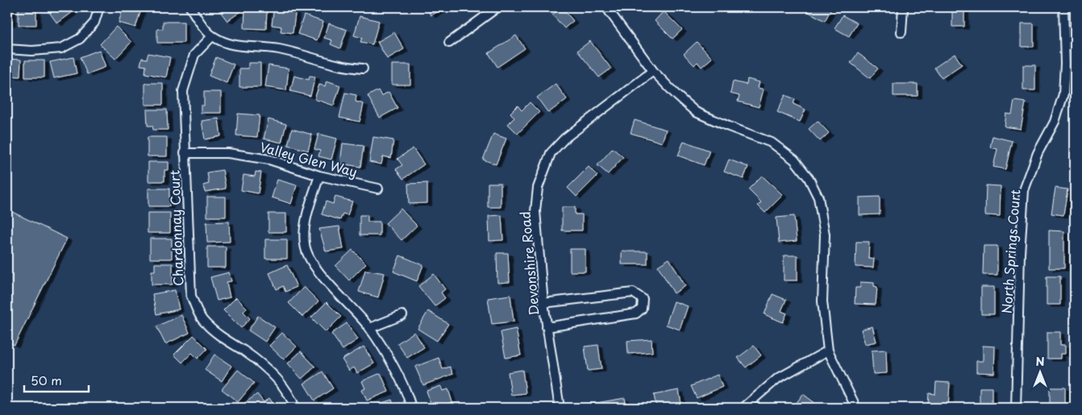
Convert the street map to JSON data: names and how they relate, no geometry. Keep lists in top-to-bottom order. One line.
{"streets":{"street":["Valley Glen Way","Chardonnay Court","North Springs Court","Devonshire Road"]},"crossings":[["Valley Glen Way","Chardonnay Court"]],"scale_bar":"50 m","north":"top"}
